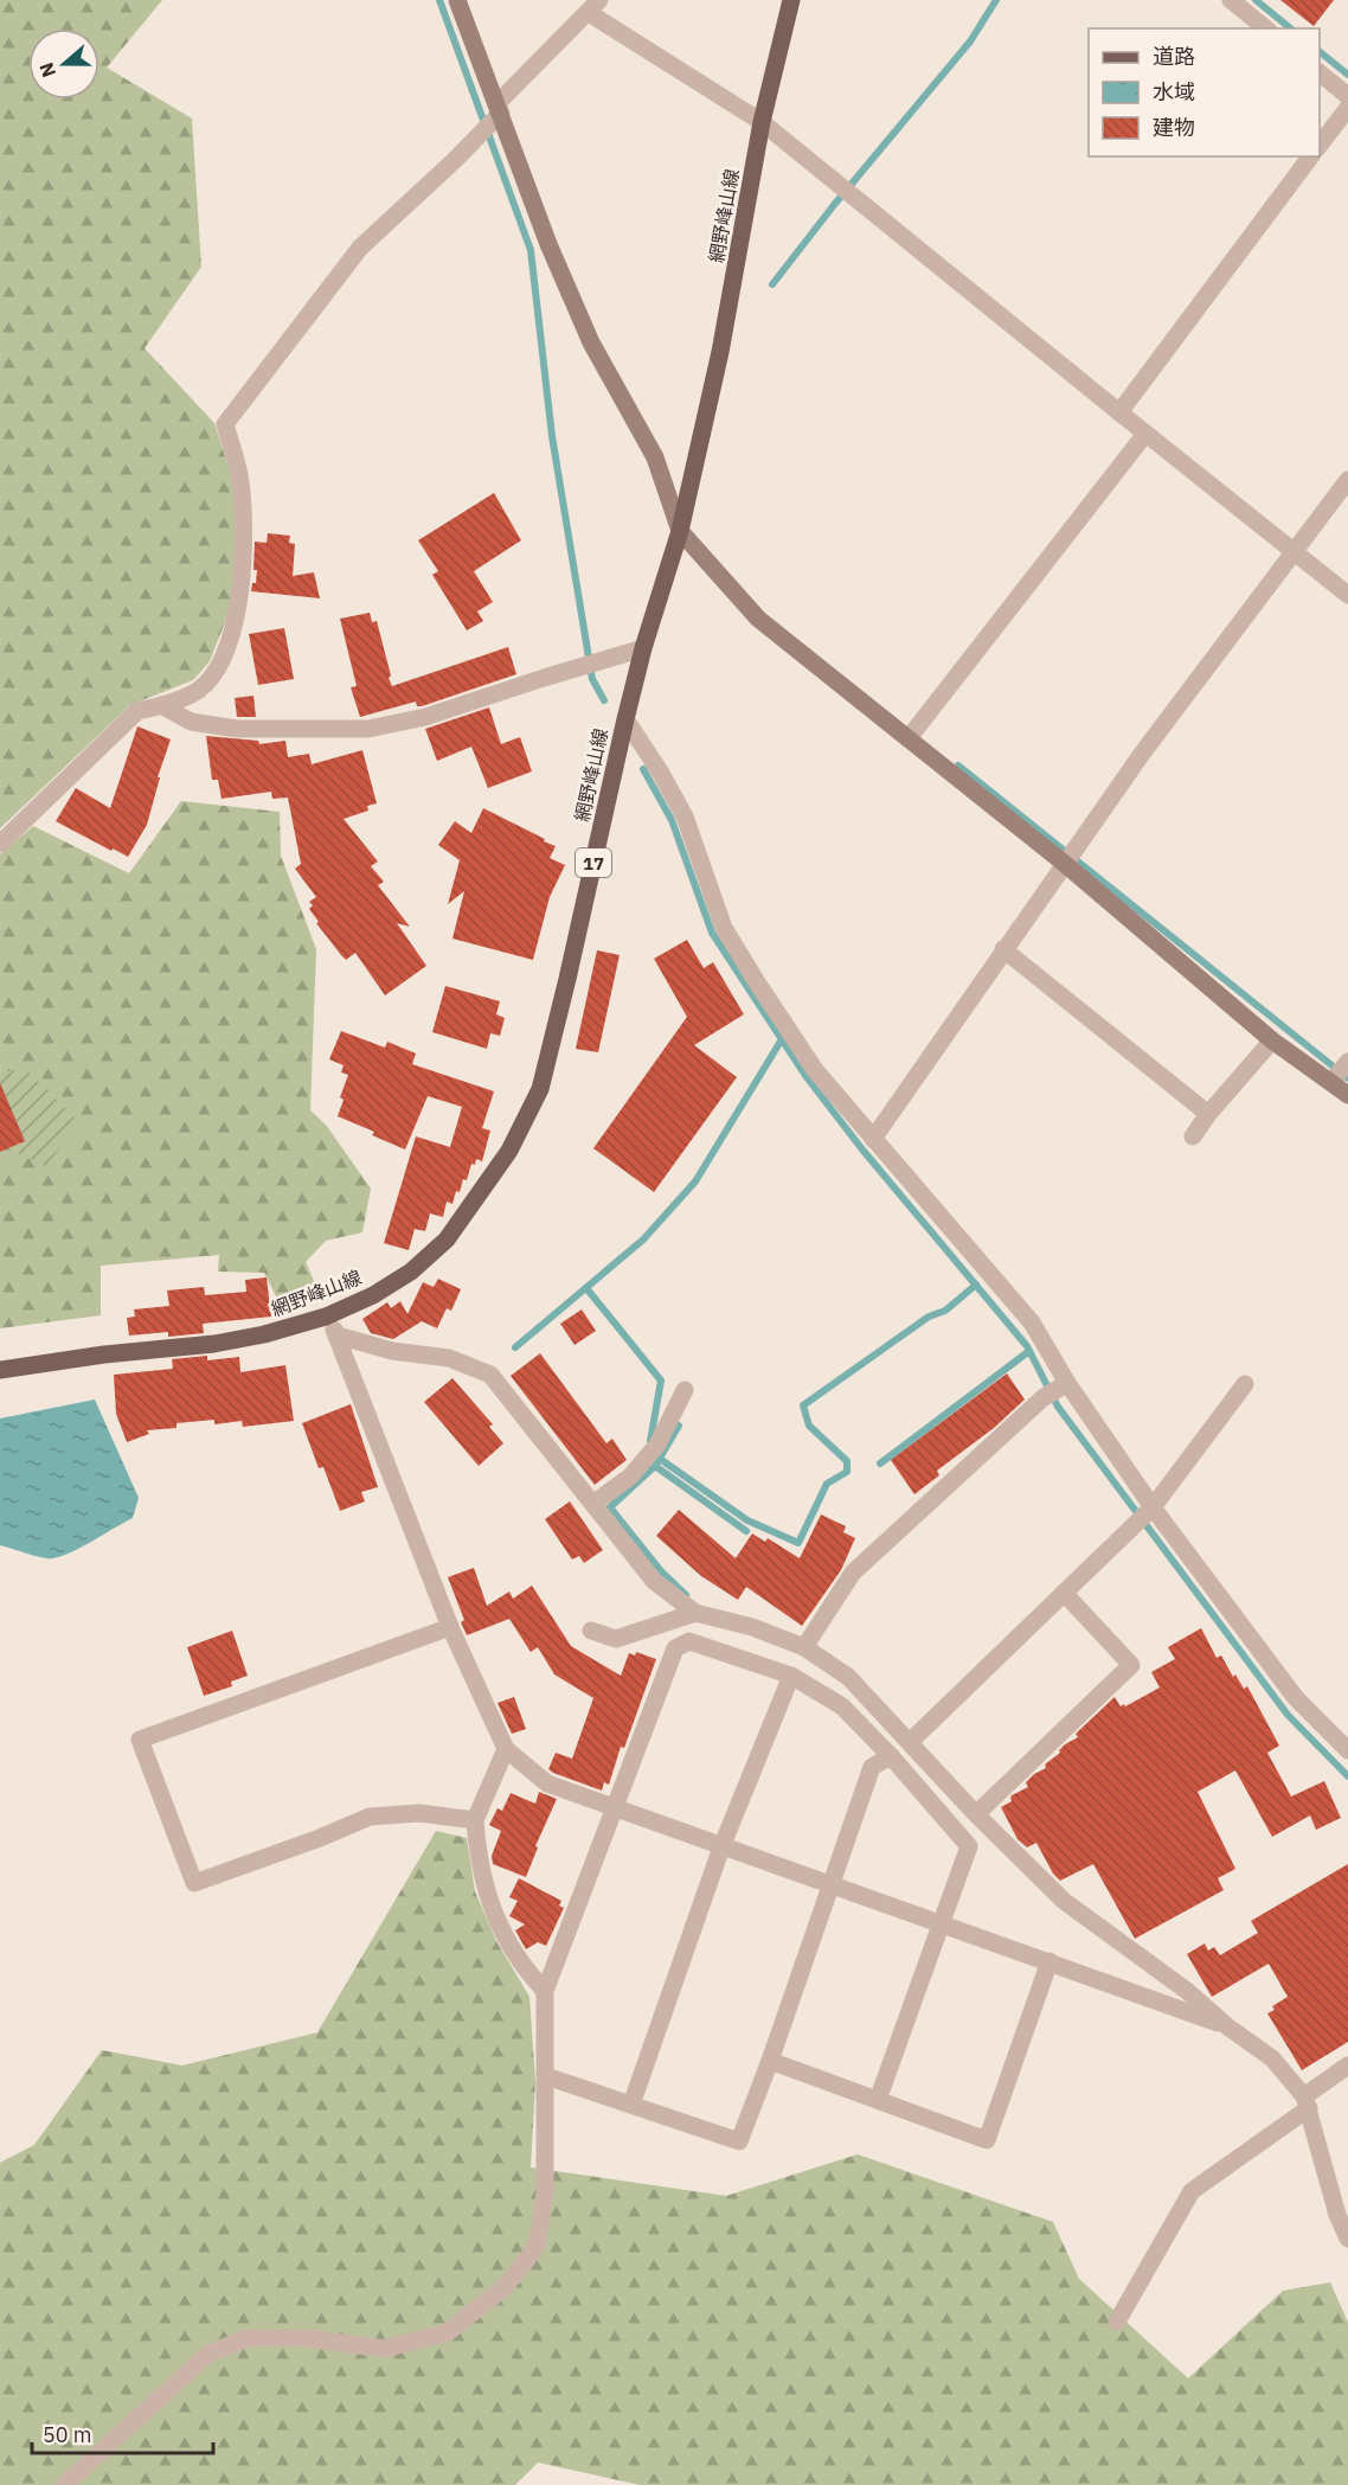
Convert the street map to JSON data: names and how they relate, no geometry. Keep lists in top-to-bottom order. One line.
{"streets":{"main road":["網野峰山線","17"]},"legend":["道路","水域","建物"],"scale_bar":"50 m","north":"left"}
